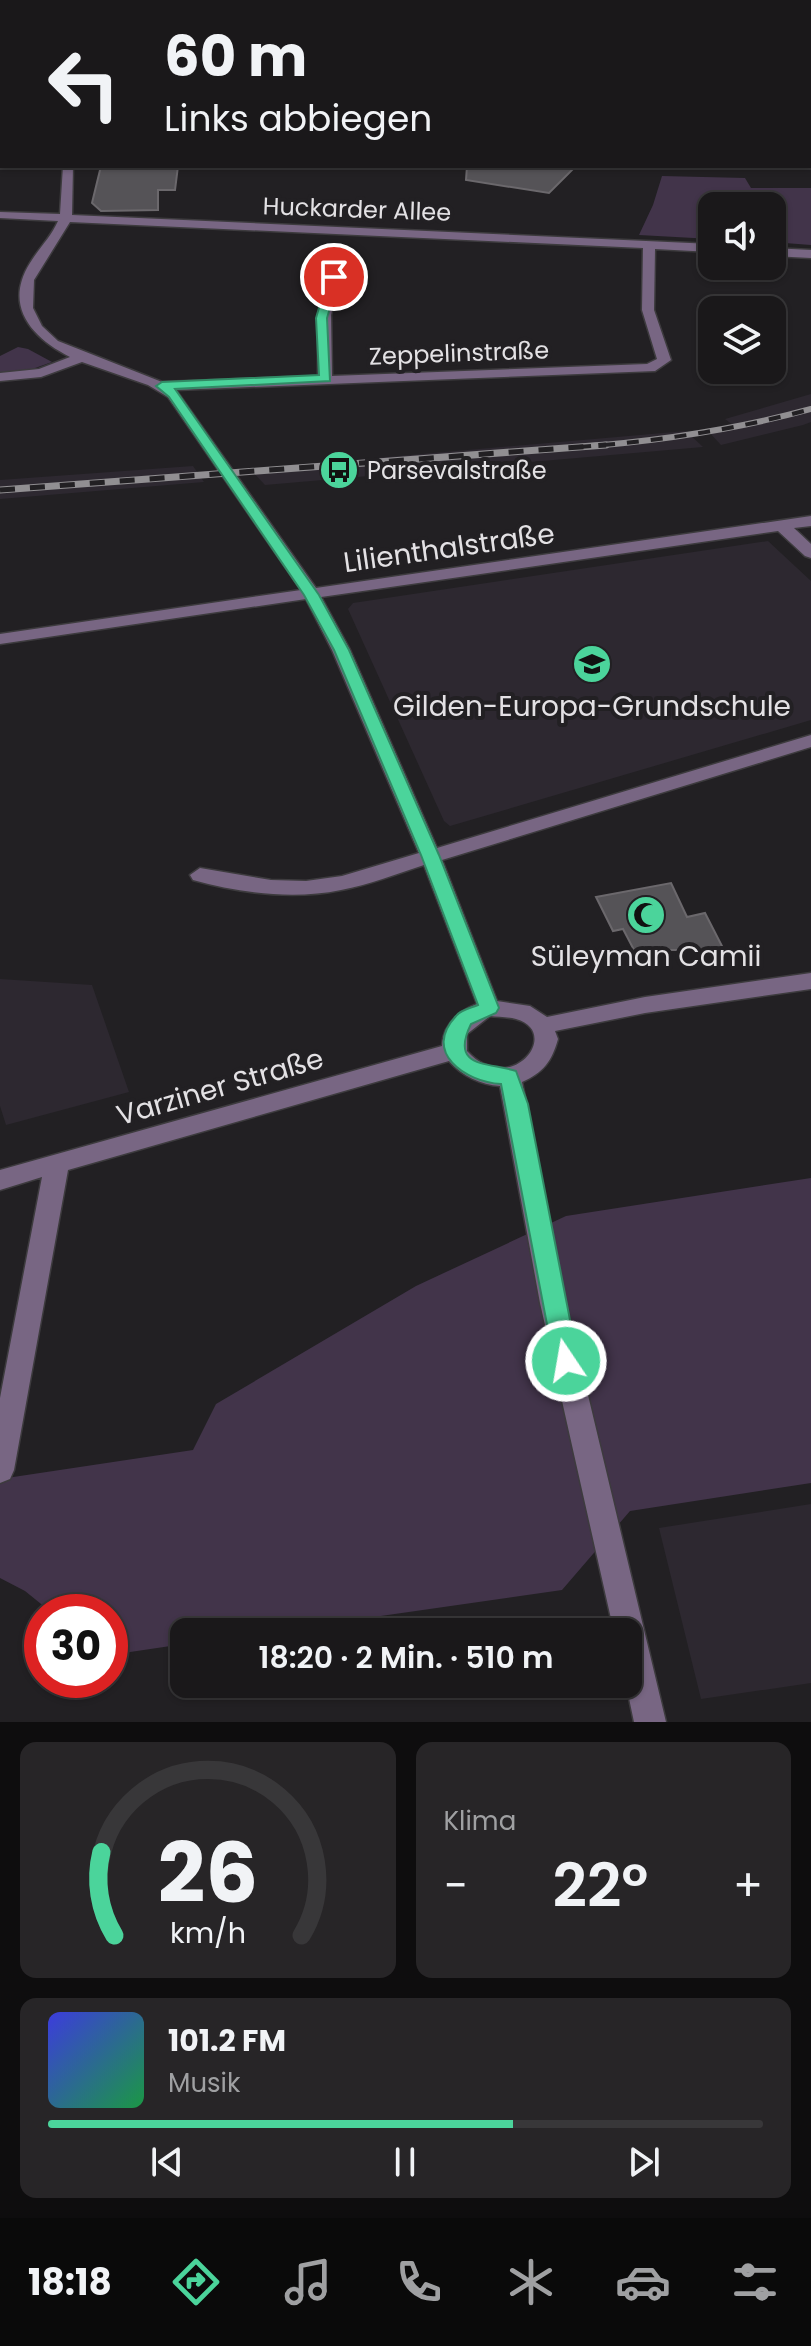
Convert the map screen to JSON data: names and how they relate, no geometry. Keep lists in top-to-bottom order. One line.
{"streets":{"street":["Huckarder Allee","Zeppelinstraße","Lilienthalstraße","Varziner Straße"]},"crossings":[["Huckarder Allee","Zeppelinstraße"]],"places":{"bus stop":["Parsevalstraße"],"school or university":["Gilden-Europa-Grundschule"],"mosque":["Süleyman Camii"]},"page":{"turn":["60 m","Links abbiegen"],"limit":"30","trip":"18:20 · 2 Min. · 510 m","tile":"Klima","heat":["−","22°","+"],"song":["101.2 FM","Musik"],"tabs":"18:18","gauge":["26","km/h"]}}
